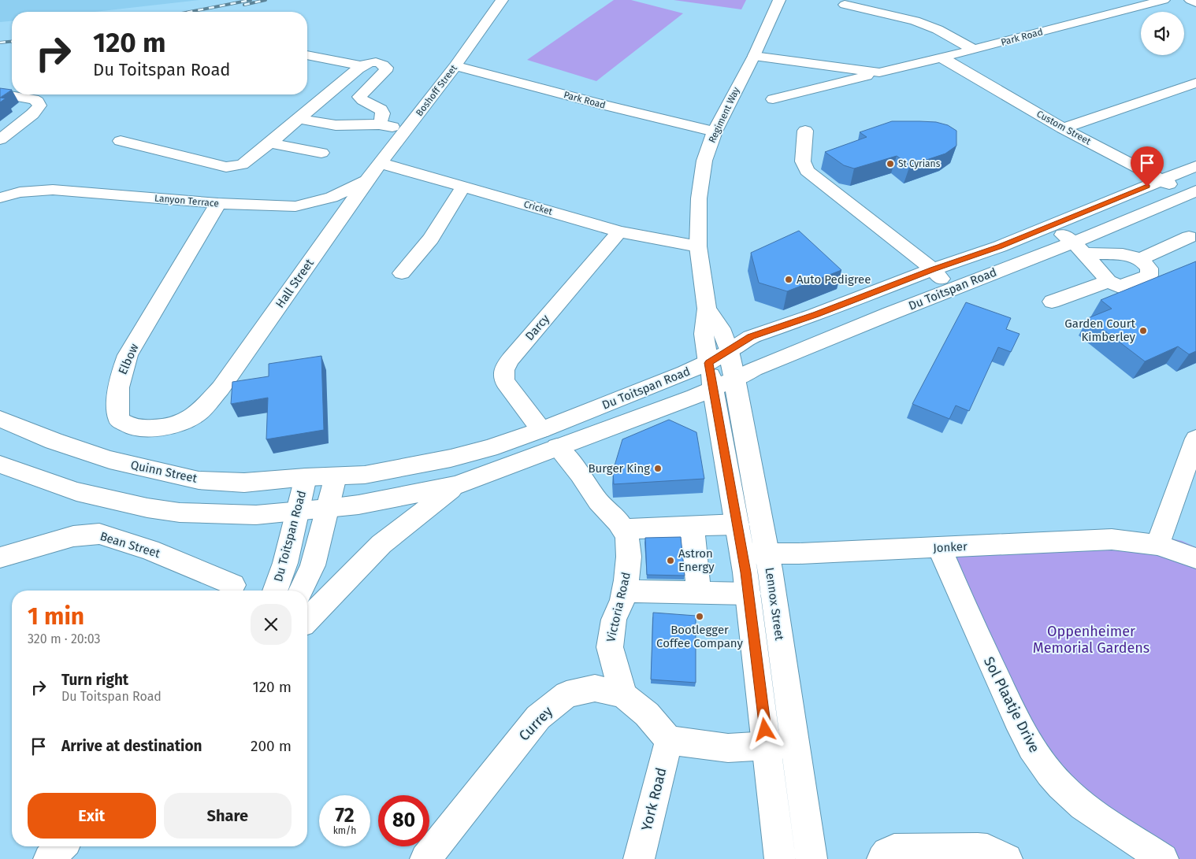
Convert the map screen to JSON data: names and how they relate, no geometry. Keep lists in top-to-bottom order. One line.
{"streets":{"main road":["Park Road","Boshoff Street","Regiment Way","Custom Street","Lanyon Terrace","Cricket","Hall Street","Du Toitspan Road","Darcy","Elbow","Quinn Street","Bean Street","Jonker","Lennox Street","Victoria Road","Sol Plaatje Drive","Currey","York Road"]},"crossings":[["Park Road","Boshoff Street"],["Park Road","Regiment Way"],["Park Road","Custom Street"],["Boshoff Street","Lanyon Terrace"],["Boshoff Street","Cricket"],["Boshoff Street","Hall Street"],["Regiment Way","Cricket"],["Regiment Way","Du Toitspan Road"],["Regiment Way","Lennox Street"],["Custom Street","Du Toitspan Road"],["Lanyon Terrace","Hall Street"],["Lanyon Terrace","Elbow"],["Cricket","Darcy"],["Hall Street","Elbow"],["Du Toitspan Road","Darcy"],["Du Toitspan Road","Quinn Street"],["Du Toitspan Road","Lennox Street"],["Du Toitspan Road","Victoria Road"],["Jonker","Lennox Street"],["Jonker","Sol Plaatje Drive"],["Victoria Road","Currey"],["Currey","York Road"]],"parks":["Oppenheimer Memorial Gardens"],"places":["St Cyrians","Auto Pedigree","Garden Court Kimberley","Burger King","Astron Energy","Bootlegger Coffee Company"],"page":{"turn":["120 m","Du Toitspan Road"],"heading":["1 min","320 m · 20:03"],"list":[{"name":"Turn right","note":"Du Toitspan Road","value":"120 m"},{"name":"Arrive at destination","value":"200 m"}],"buttons":["Exit","Share"],"speed":"72 km/h","limit":"80"}}
